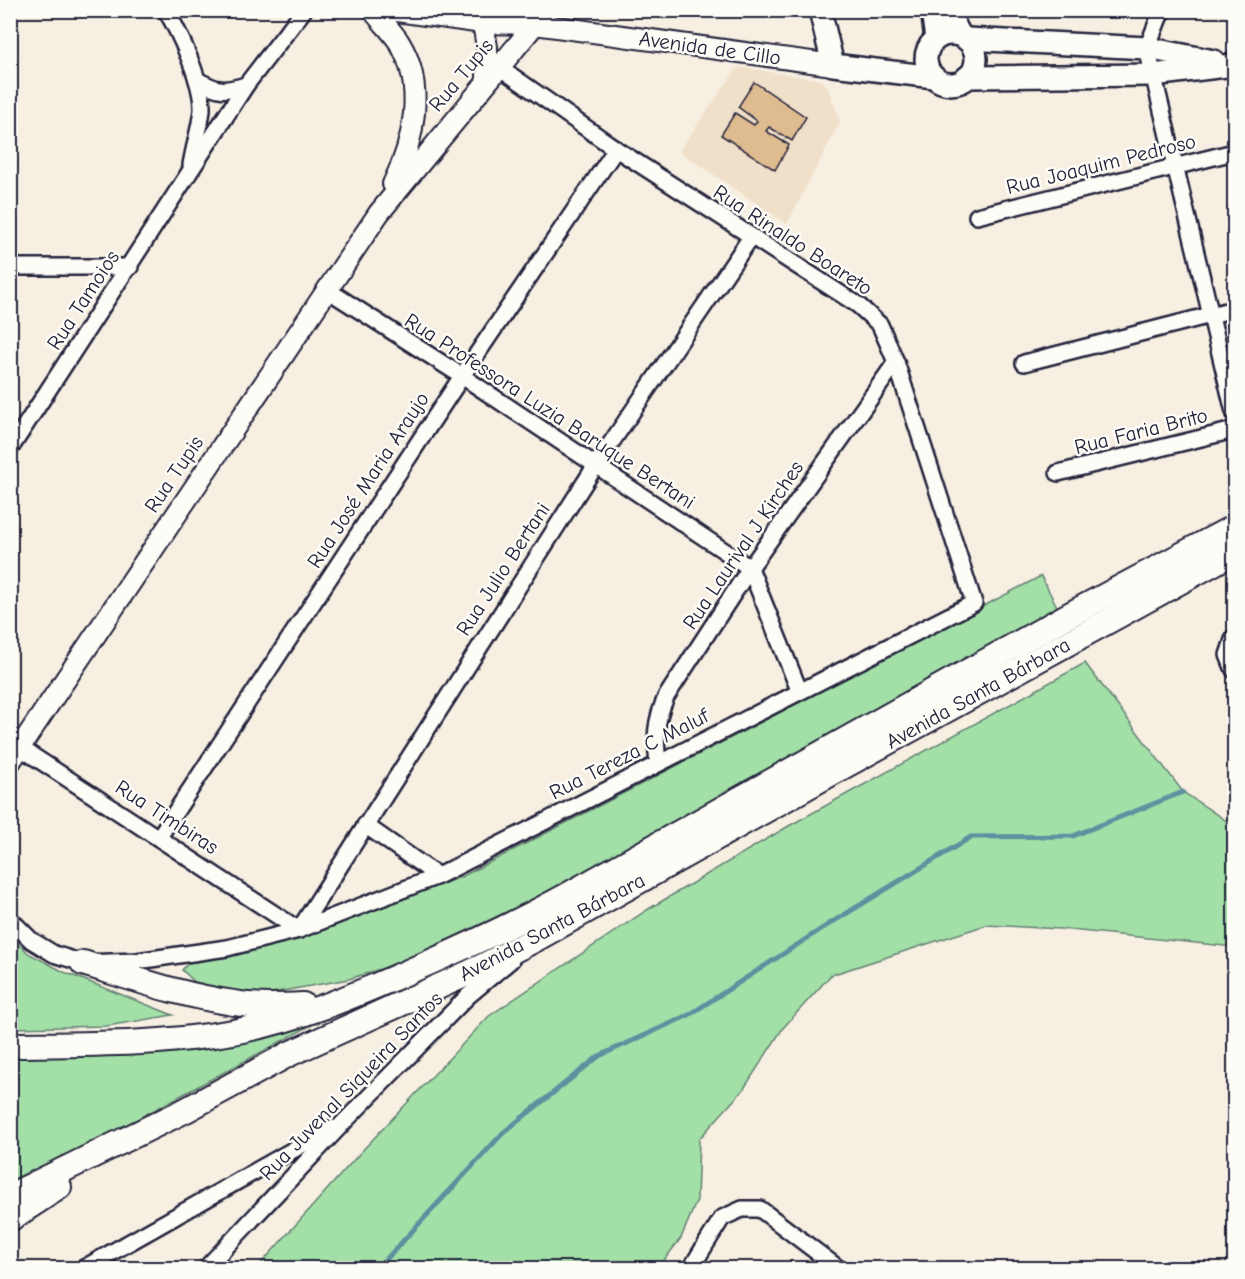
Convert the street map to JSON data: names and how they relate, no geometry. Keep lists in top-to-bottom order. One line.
{"streets":{"main road":["Avenida de Cillo","Avenida Santa Bárbara"],"street":["Rua Tupis","Rua Joaquim Pedroso","Rua Rinaldo Boareto","Rua Tamoios","Rua Professora Luzia Baruque Bertani","Rua Faria Brito","Rua José Maria Araujo","Rua Laurival J Kirches","Rua Julio Bertani","Rua Tereza C Maluf","Rua Timbiras","Rua Juvenal Siqueira Santos"]},"crossings":[["Avenida de Cillo","Rua Tupis"],["Rua Tupis","Rua Rinaldo Boareto"],["Rua Tupis","Rua Professora Luzia Baruque Bertani"],["Rua Tupis","Rua Timbiras"],["Rua Rinaldo Boareto","Rua José Maria Araujo"],["Rua Rinaldo Boareto","Rua Laurival J Kirches"],["Rua Rinaldo Boareto","Rua Julio Bertani"],["Rua Rinaldo Boareto","Rua Tereza C Maluf"],["Rua Professora Luzia Baruque Bertani","Rua José Maria Araujo"],["Rua Professora Luzia Baruque Bertani","Rua Laurival J Kirches"],["Rua Professora Luzia Baruque Bertani","Rua Julio Bertani"],["Rua José Maria Araujo","Rua Timbiras"],["Rua Laurival J Kirches","Rua Tereza C Maluf"],["Rua Julio Bertani","Rua Tereza C Maluf"],["Rua Julio Bertani","Rua Timbiras"],["Avenida Santa Bárbara","Rua Juvenal Siqueira Santos"],["Rua Tereza C Maluf","Rua Timbiras"]]}
